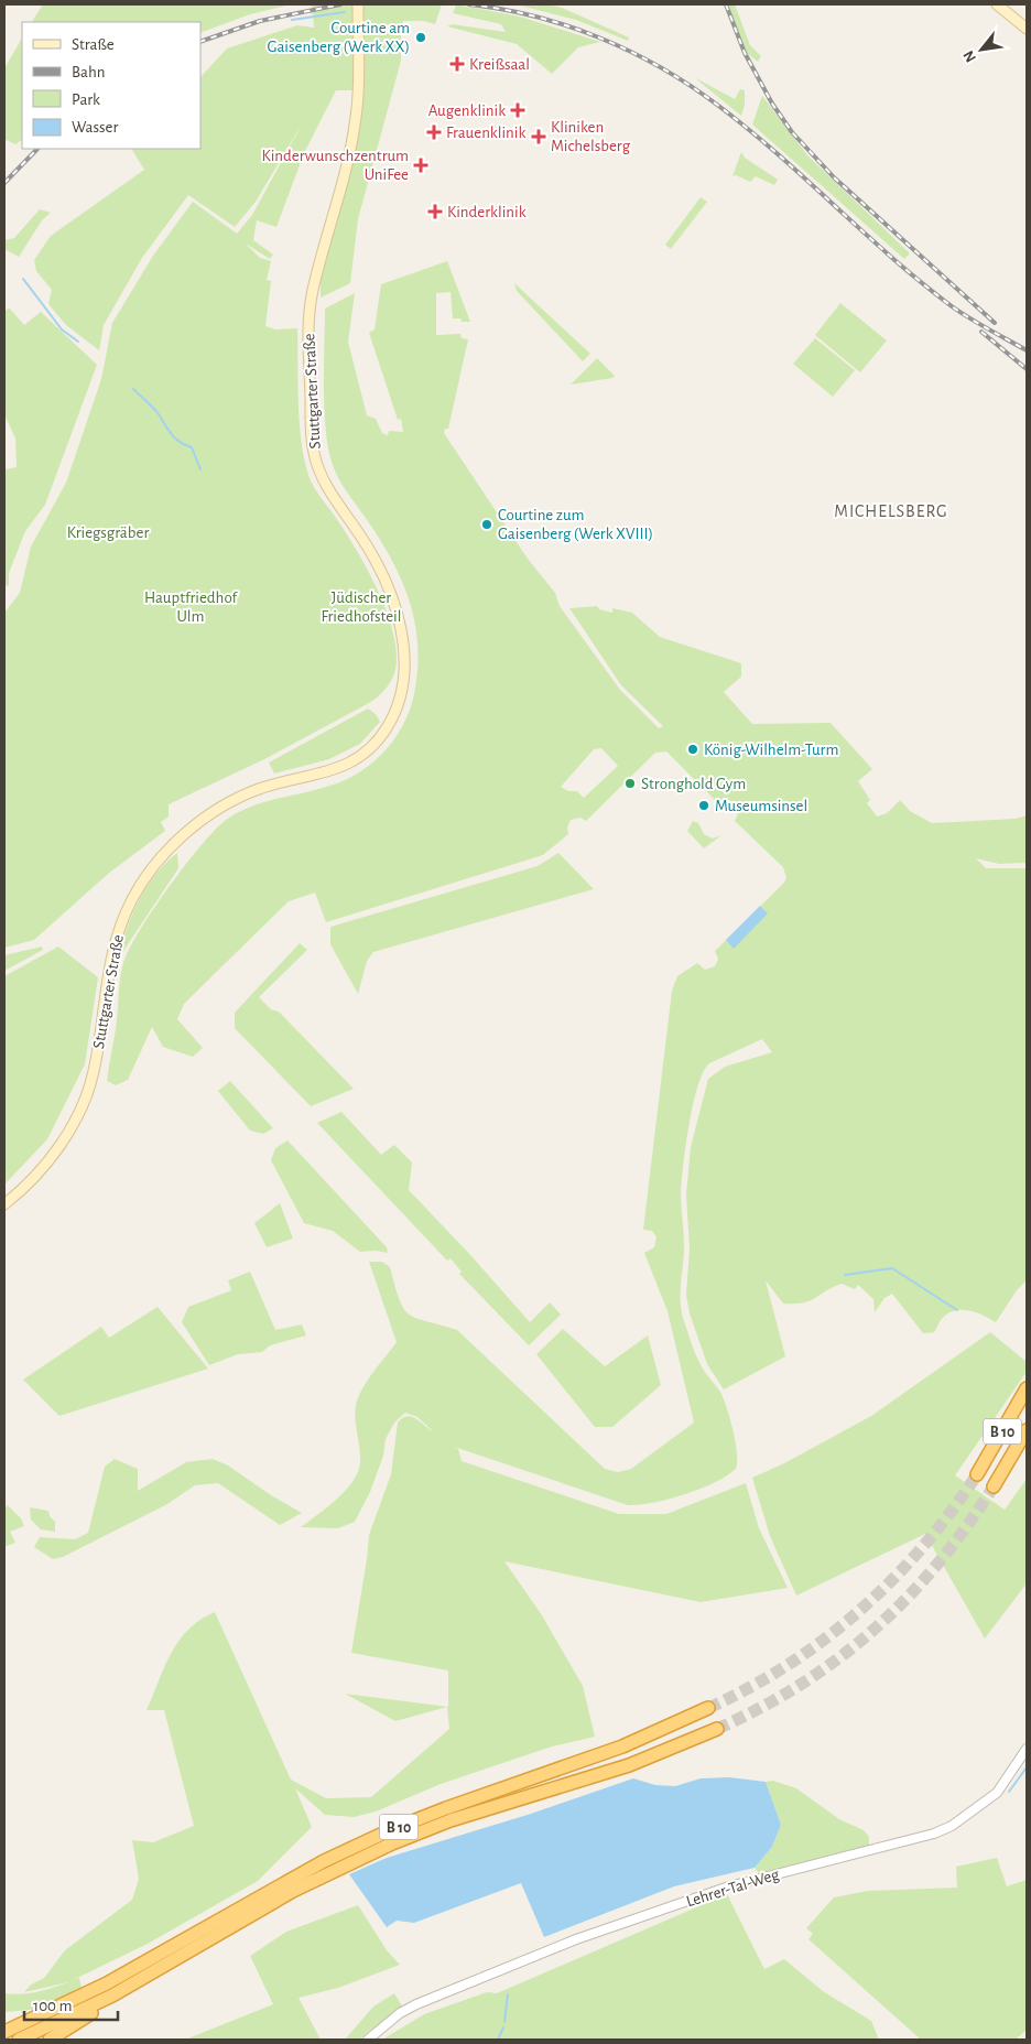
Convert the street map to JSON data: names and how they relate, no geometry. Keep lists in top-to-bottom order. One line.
{"streets":{"highway":["B 10"],"main road":["Stuttgarter Straße"],"street":["Lehrer-Tal-Weg"]},"districts":["MICHELSBERG"],"parks":["Kriegsgräber","Hauptfriedhof Ulm","Jüdischer Friedhofsteil"],"places":{"other":["Courtine am Gaisenberg (Werk XX)","Courtine zum Gaisenberg (Werk XVIII)","König-Wilhelm-Turm","Stronghold Gym","Museumsinsel"],"health":["Kreißsaal","Augenklinik","Frauenklinik","Kliniken Michelsberg","Kinderwunschzentrum UniFee","Kinderklinik"]},"legend":["Straße","Bahn","Park","Wasser"],"scale_bar":"100 m","north":"bottom left"}
